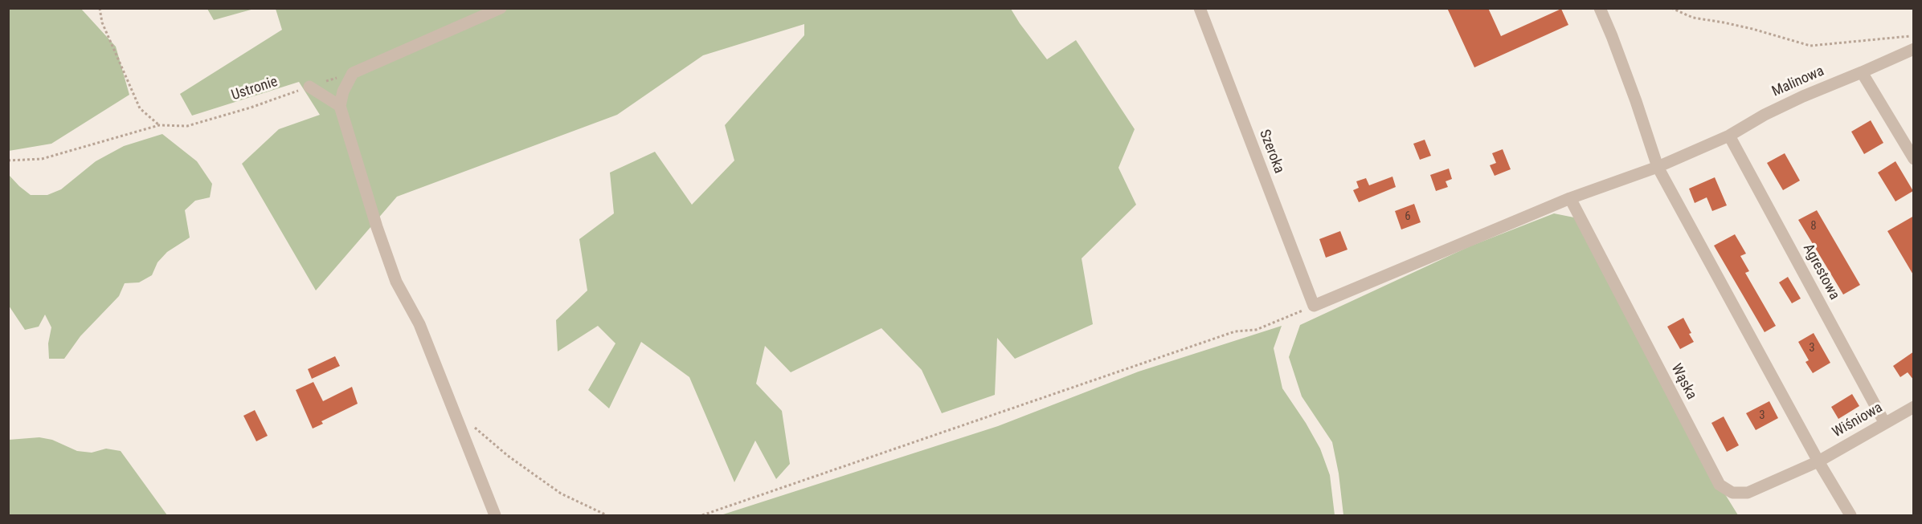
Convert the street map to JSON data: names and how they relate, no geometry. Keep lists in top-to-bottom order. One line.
{"streets":{"street":["Malinowa","Szeroka","Agrestowa","Wąska","Wiśniowa"],"path":["Ustronie"]},"crossings":[["Malinowa","Agrestowa"],["Agrestowa","Wiśniowa"],["Wąska","Wiśniowa"]],"house_numbers":["6","8","3","3"]}
